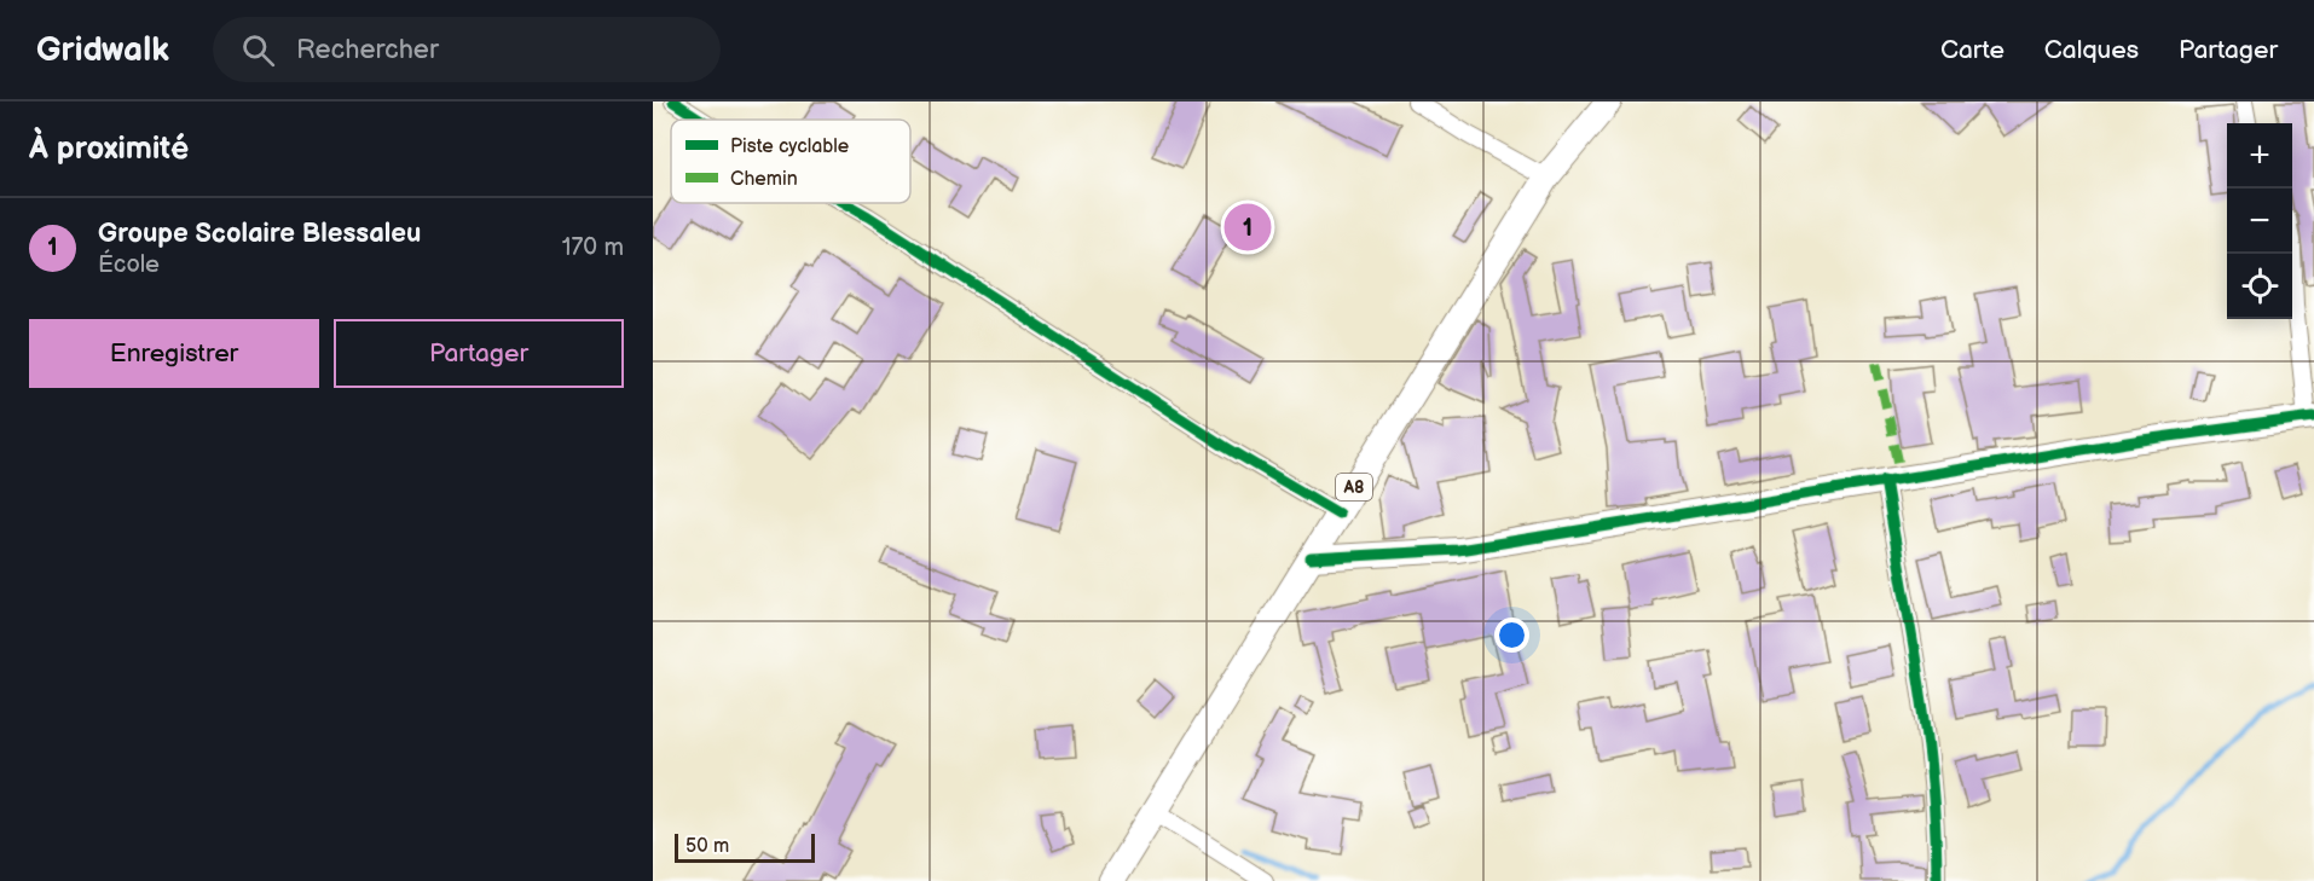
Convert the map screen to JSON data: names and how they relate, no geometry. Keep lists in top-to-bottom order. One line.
{"streets":{"main road":["A8"]},"legend":["Piste cyclable","Chemin"],"scale_bar":"50 m","page":{"header":"Gridwalk","search":"Rechercher","nav":["Carte","Calques","Partager"],"heading":"À proximité","map_buttons":["+","−"],"list":[{"mark":"1","name":"Groupe Scolaire Blessaleu","note":"École","value":"170 m"}],"pins":"1","buttons":["Enregistrer","Partager"],"scale":"50 m"}}
